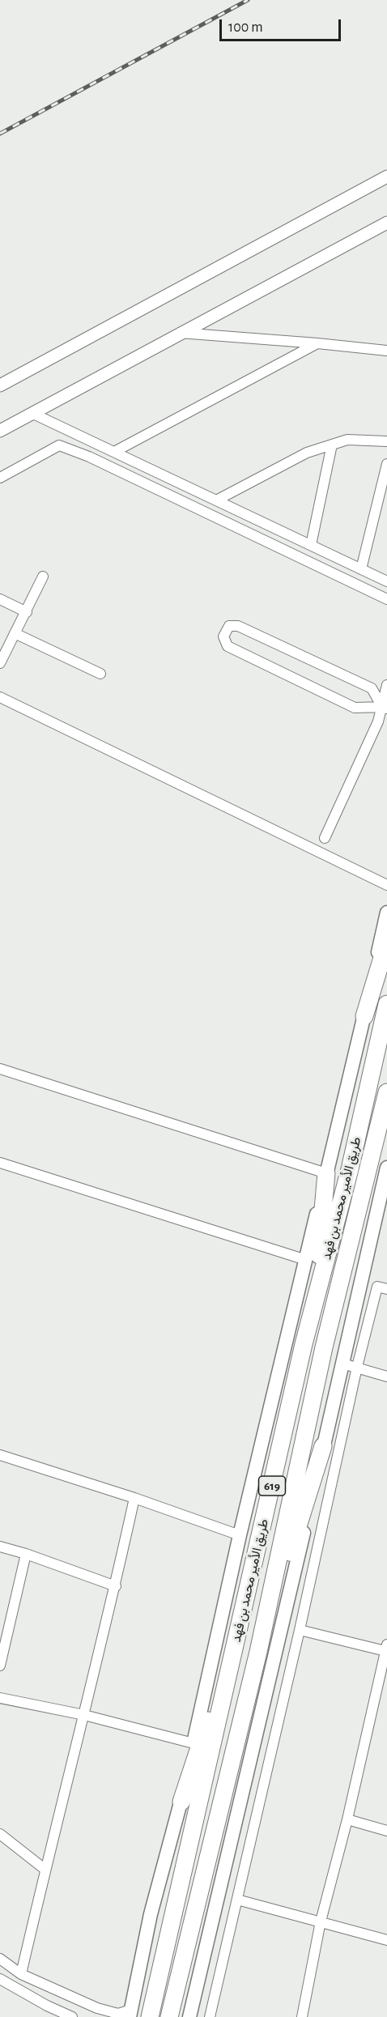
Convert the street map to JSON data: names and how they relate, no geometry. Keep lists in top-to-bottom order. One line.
{"streets":{"highway":["طريق الأمير محمد بن فهد","619"]},"scale_bar":"100 m"}
